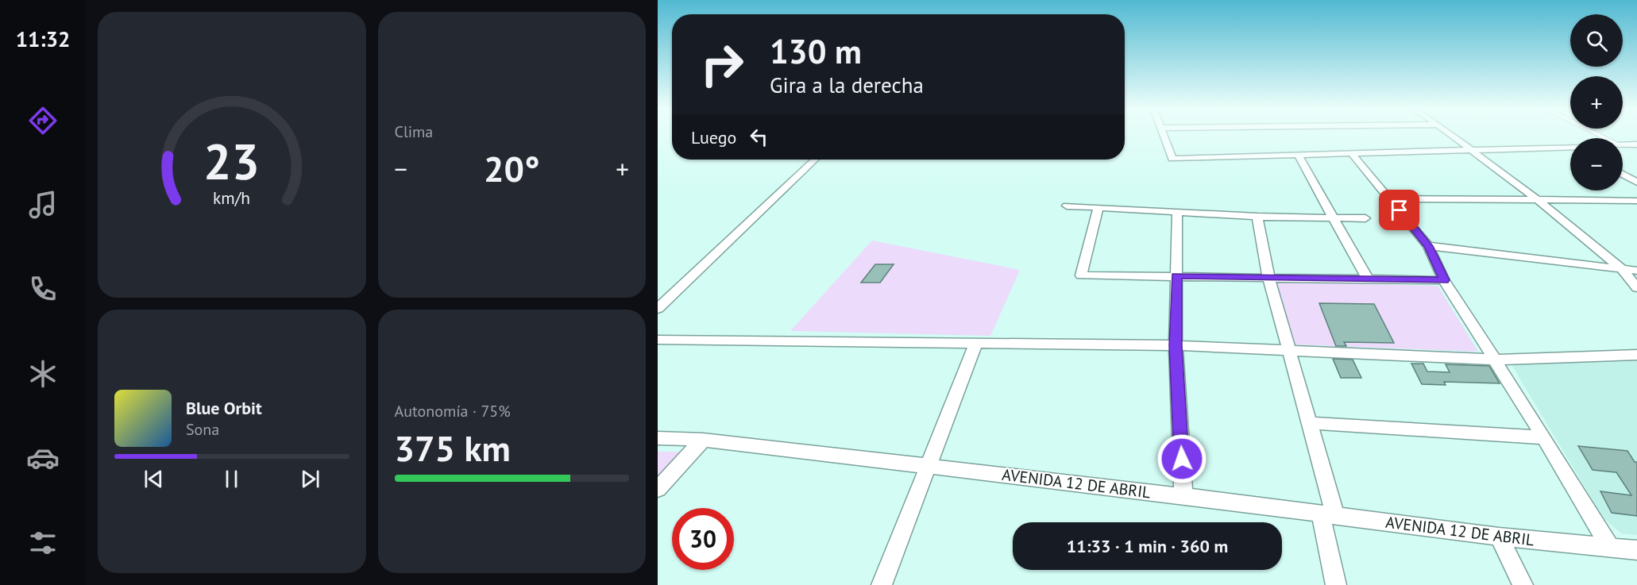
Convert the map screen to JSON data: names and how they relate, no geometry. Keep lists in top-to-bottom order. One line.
{"streets":{"street":["AVENIDA 12 DE ABRIL"]},"page":{"tabs":"11:32","tile":["Clima",["Autonomía · 75%","375 km"]],"map_buttons":["+","−"],"turn":["130 m","Gira a la derecha"],"then":"Luego","heat":["−","20°","+"],"song":["Blue Orbit","Sona"],"limit":"30","trip":"11:33 · 1 min · 360 m","gauge":["23","km/h"]}}
